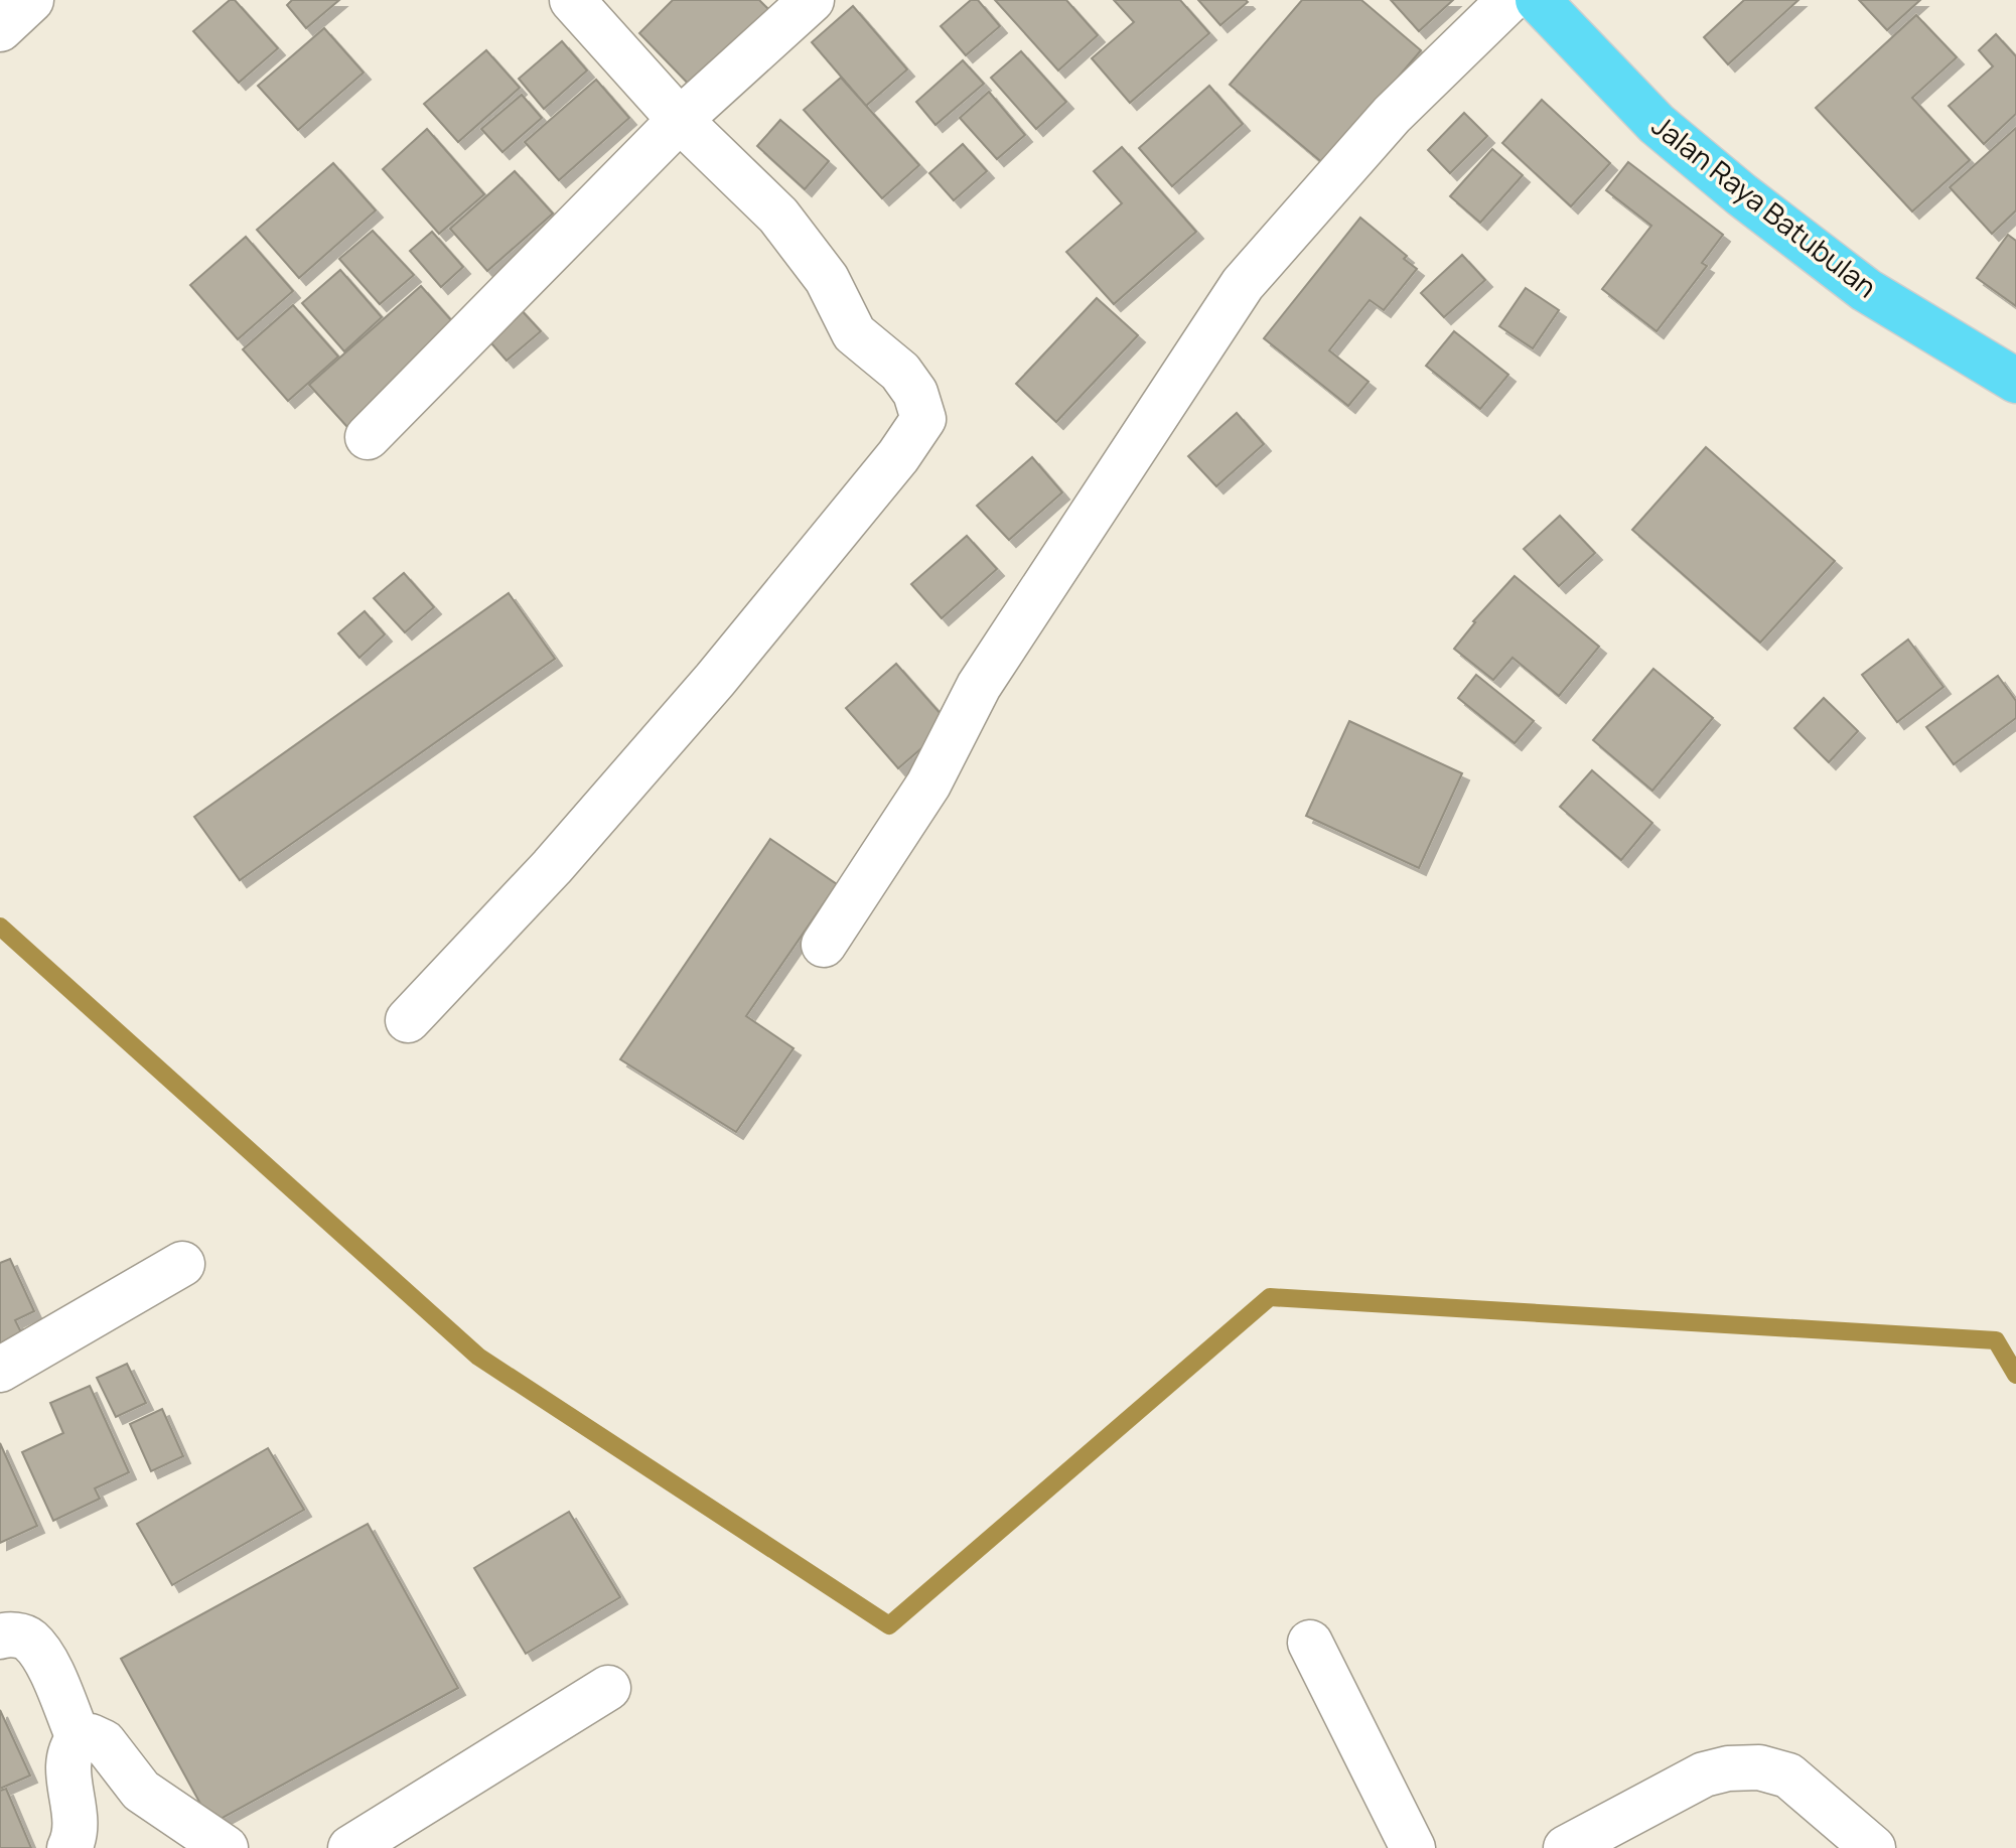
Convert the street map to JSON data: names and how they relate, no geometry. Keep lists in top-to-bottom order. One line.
{"streets":{"highway":["Jalan Raya Batubulan"]}}
